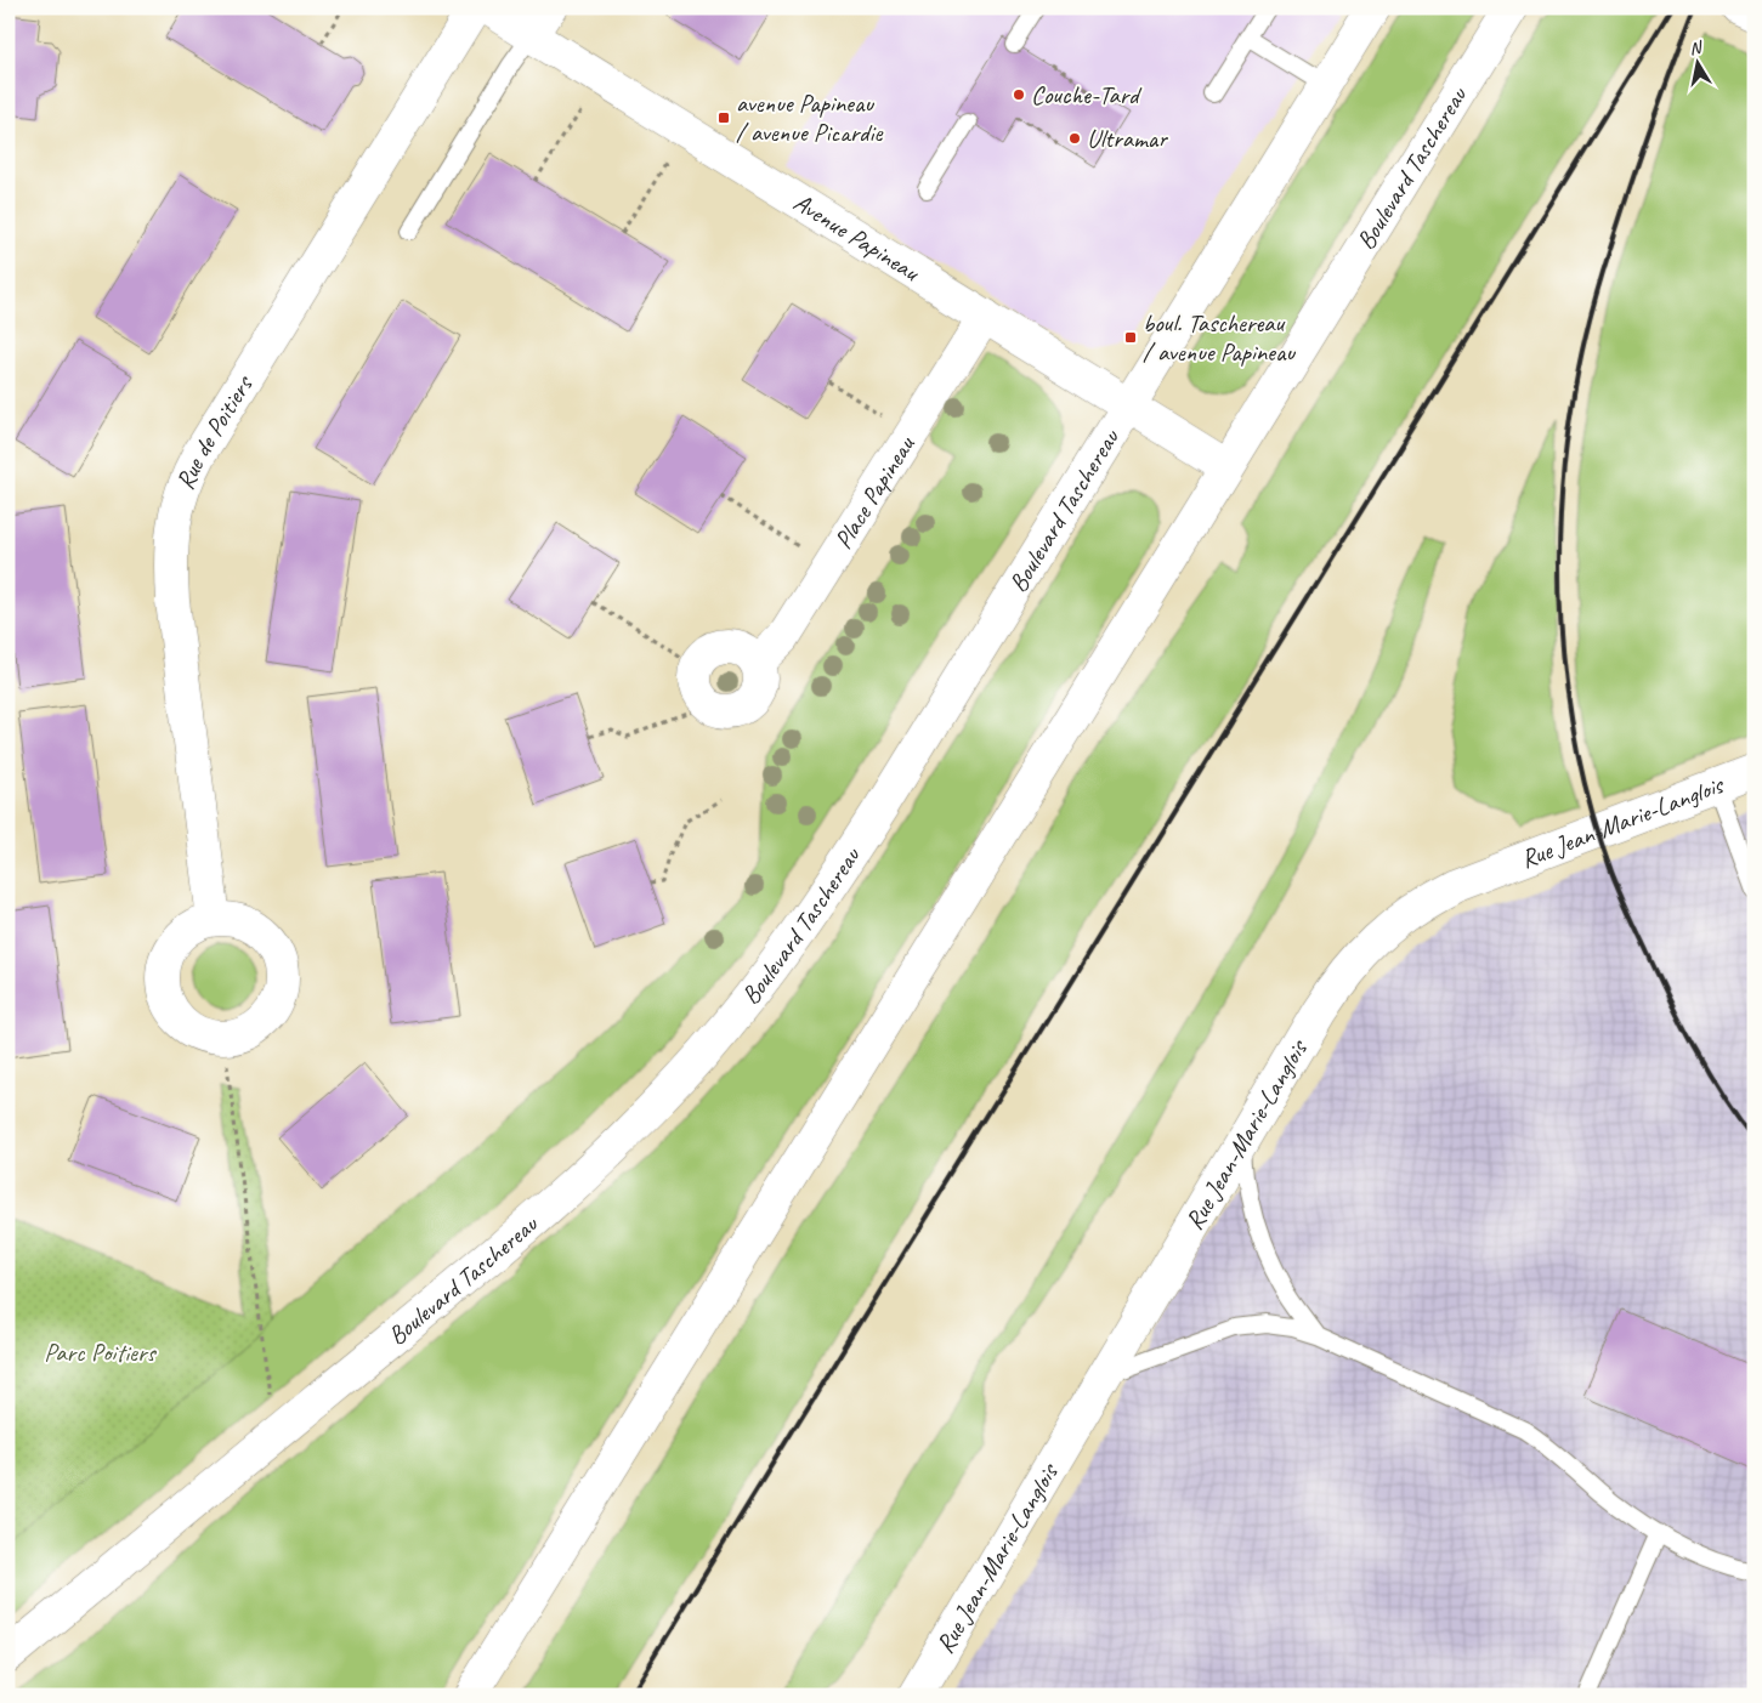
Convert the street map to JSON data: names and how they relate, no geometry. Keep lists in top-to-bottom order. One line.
{"streets":{"main road":["Boulevard Taschereau","Avenue Papineau","Rue de Poitiers","Place Papineau","Rue Jean-Marie-Langlois"]},"crossings":[["Boulevard Taschereau","Avenue Papineau"],["Avenue Papineau","Place Papineau"]],"parks":["Parc Poitiers"],"places":{"other":["Couche-Tard","Ultramar"],"transit":["avenue Papineau / avenue Picardie","boul. Taschereau / avenue Papineau"]},"north":"top"}
